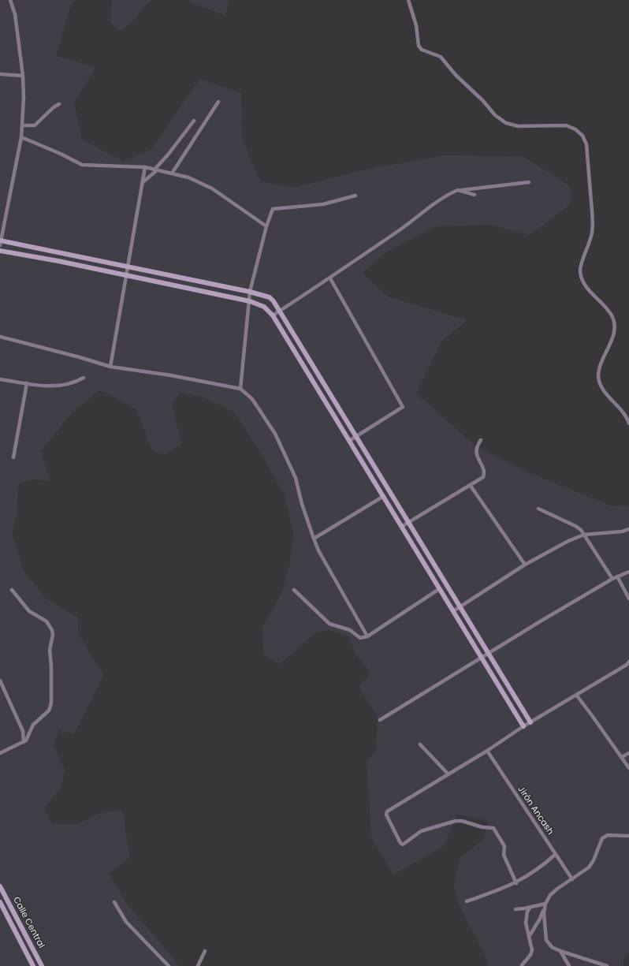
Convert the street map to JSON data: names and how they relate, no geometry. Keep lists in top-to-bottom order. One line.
{"streets":{"street":["Jirón Ancash","Calle Central"]}}
